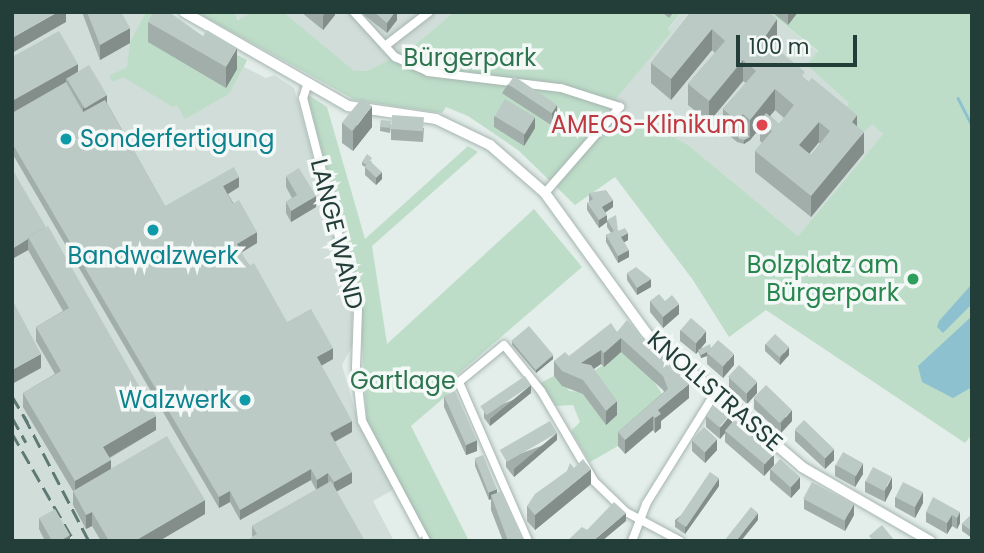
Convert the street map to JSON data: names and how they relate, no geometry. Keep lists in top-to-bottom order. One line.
{"streets":{"street":["LANGE WAND","KNOLLSTRASSE"]},"crossings":[["LANGE WAND","KNOLLSTRASSE"]],"parks":["Bürgerpark","Gartlage"],"places":["AMEOS-Klinikum","Sonderfertigung","Bandwalzwerk","Bolzplatz am Bürgerpark","Walzwerk"],"scale_bar":"100 m"}
